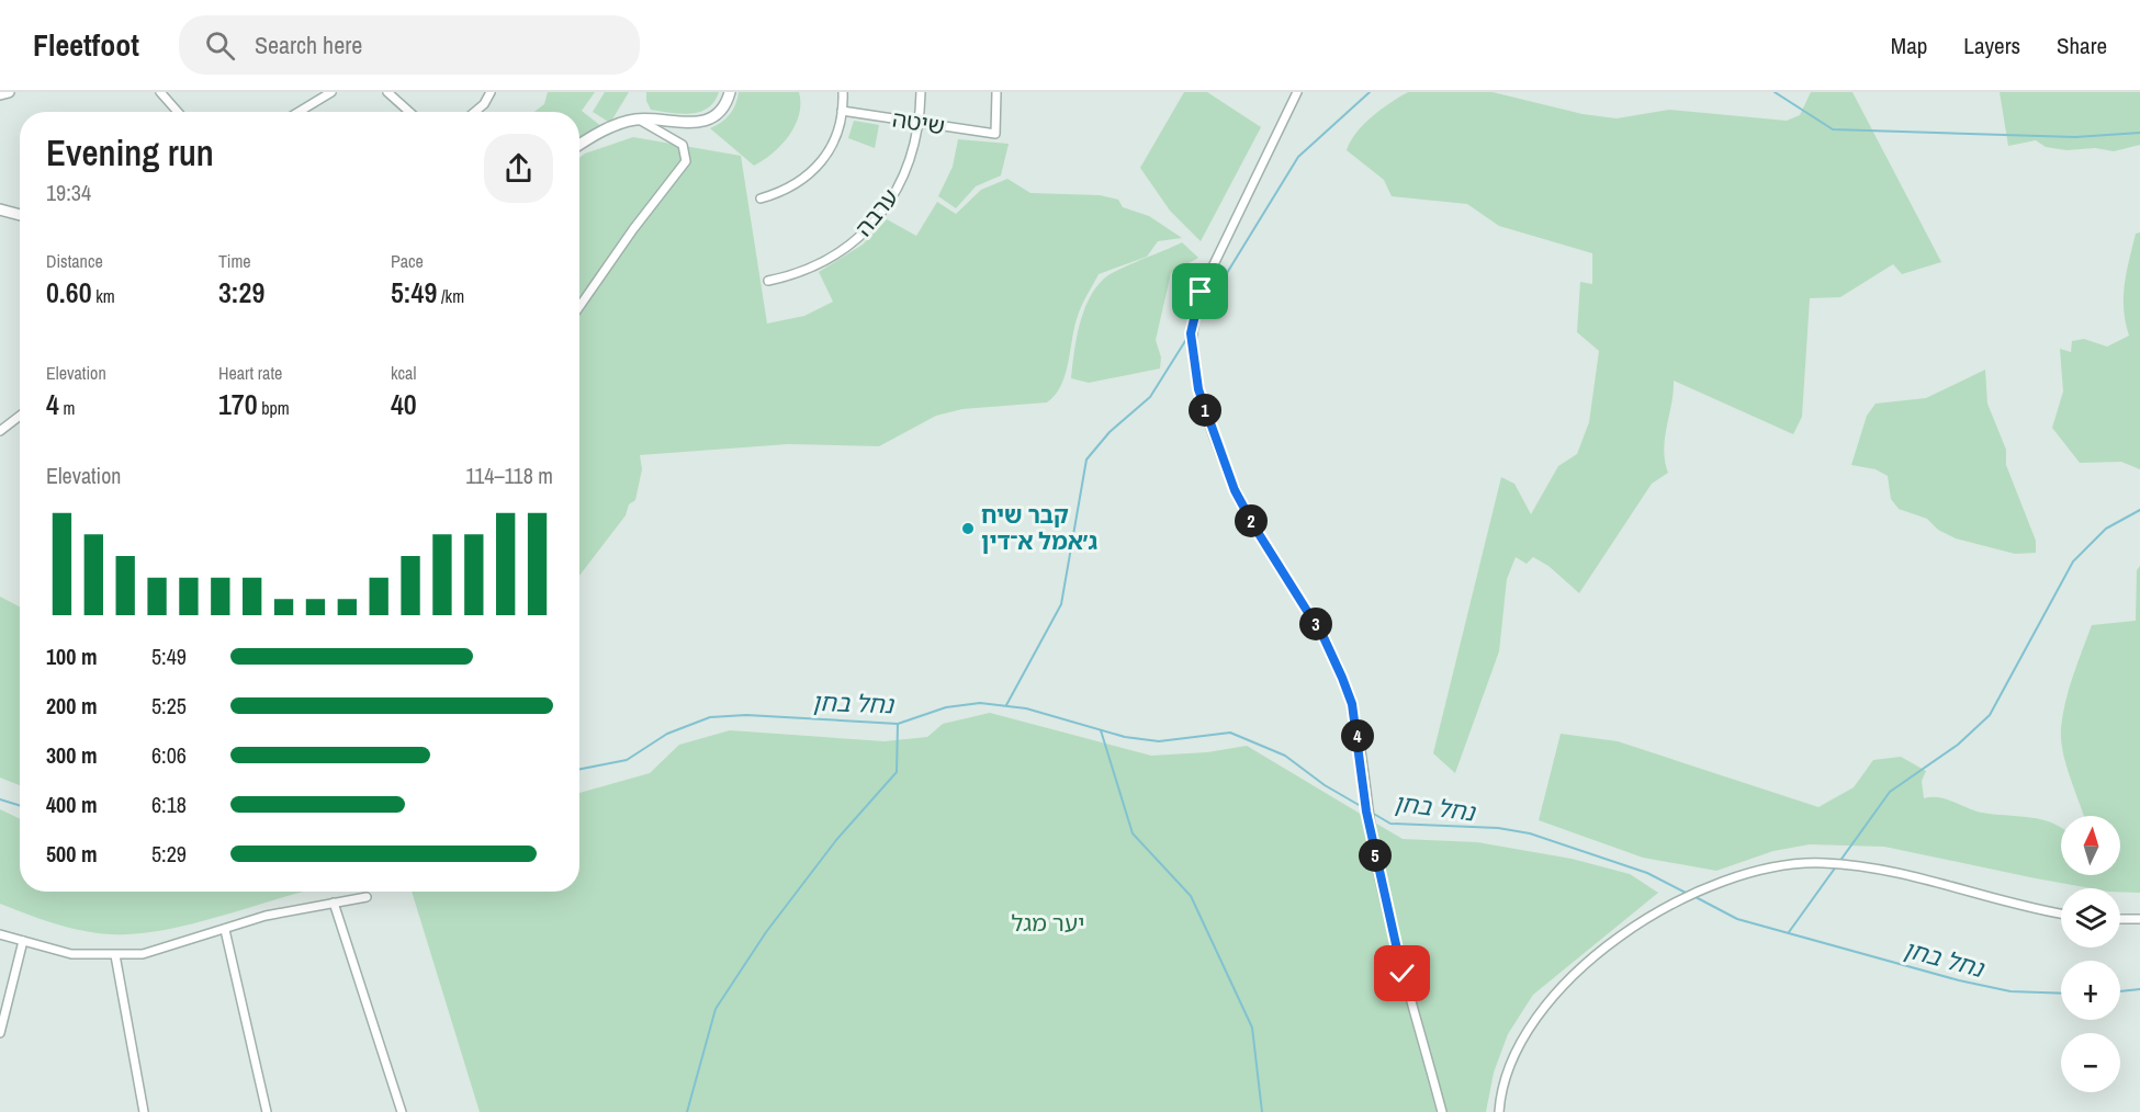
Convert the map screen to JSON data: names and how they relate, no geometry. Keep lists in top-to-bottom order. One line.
{"streets":{"street":["שיטה","ערבה"]},"crossings":[["שיטה","ערבה"]],"water":["נחל בחן"],"parks":["יער מגל"],"places":["קבר שיח ג׳אמל א־דין"],"north":"top","page":{"header":"Fleetfoot","search":"Search here","nav":["Map","Layers","Share"],"heading":["Evening run","19:34"],"stats":[["Distance","0.60 km"],["Time","3:29"],["Pace","5:49 /km"],["Elevation","4 m"],["Heart rate","170 bpm"],["kcal","40"]],"pins":["1","2","3","4","5"],"chart":["Elevation","114–118 m"],"list":[{"name":"100 m","note":"5:49"},{"name":"200 m","note":"5:25"},{"name":"300 m","note":"6:06"},{"name":"400 m","note":"6:18"},{"name":"500 m","note":"5:29"}],"map_buttons":["+","−"]}}
